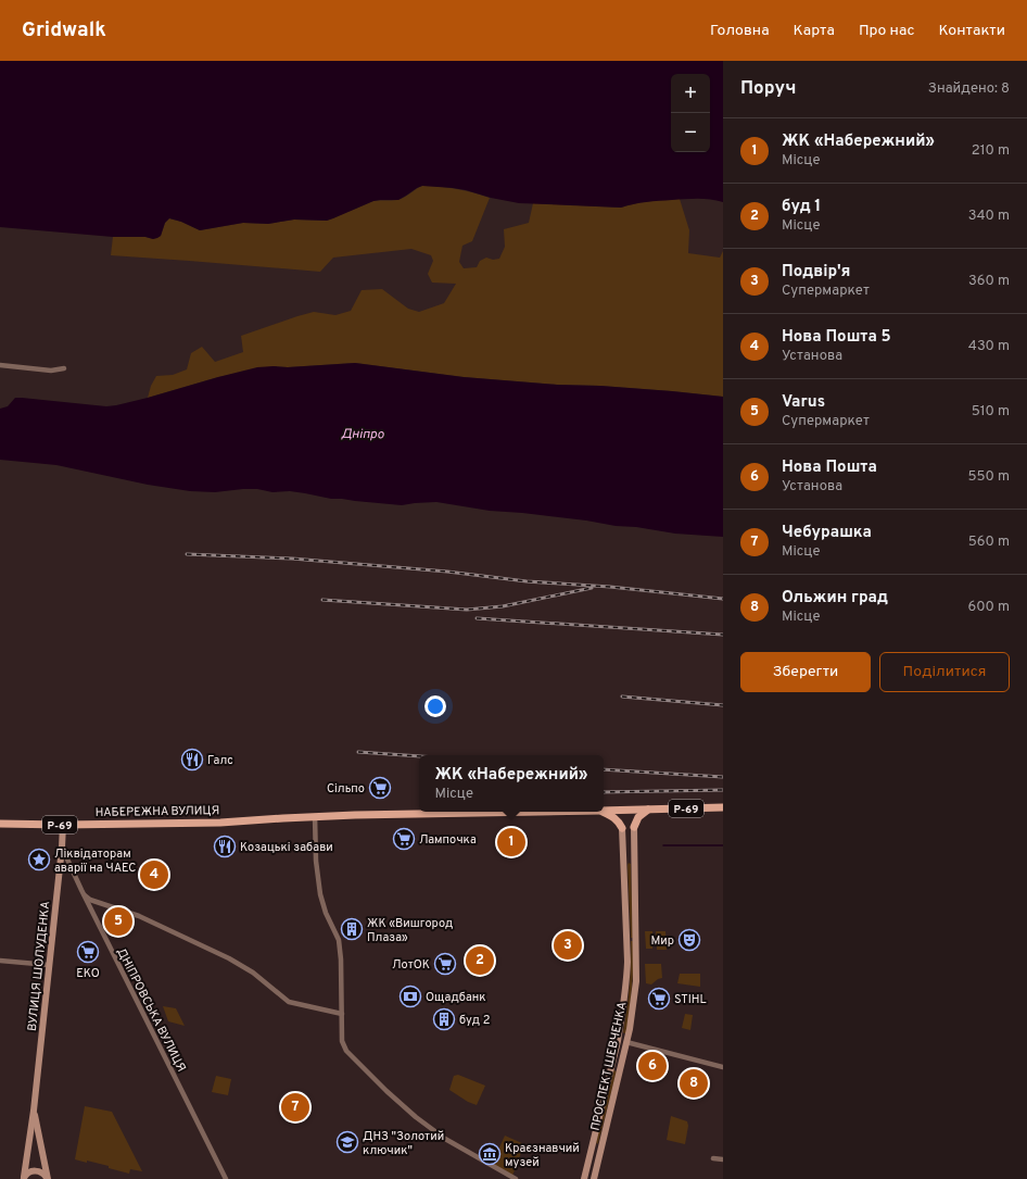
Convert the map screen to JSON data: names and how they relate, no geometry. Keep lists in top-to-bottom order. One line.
{"streets":{"main road":["Р-69","НАБЕРЕЖНА ВУЛИЦЯ"],"street":["ВУЛИЦЯ ШОЛУДЕНКА","ДНІПРОВСЬКА ВУЛИЦЯ","ПРОСПЕКТ ШЕВЧЕНКА"]},"crossings":[["НАБЕРЕЖНА ВУЛИЦЯ","ВУЛИЦЯ ШОЛУДЕНКА"],["ВУЛИЦЯ ШОЛУДЕНКА","ДНІПРОВСЬКА ВУЛИЦЯ"]],"water":["Дніпро"],"places":{"restaurant":["Галс","Козацькі забави"],"supermarket":["Сільпо","Лампочка","EKO","ЛотОК","STIHL"],"place":["Ліквідаторам аварії на ЧАЕС"],"building":["ЖК «Вишгород Плаза»","буд 2"],"theatre":["Мир"],"bank":["Ощадбанк"],"school or university":["ДНЗ \"Золотий ключик\""],"museum":["Краєзнавчий музей"]},"page":{"header":"Gridwalk","nav":["Головна","Карта","Про нас","Контакти"],"heading":["Поруч","Знайдено: 8"],"map_buttons":["+","−"],"list":[{"mark":"1","name":"ЖК «Набережний»","note":"Місце","value":"210 m"},{"mark":"2","name":"буд 1","note":"Місце","value":"340 m"},{"mark":"3","name":"Подвір'я","note":"Супермаркет","value":"360 m"},{"mark":"4","name":"Нова Пошта 5","note":"Установа","value":"430 m"},{"mark":"5","name":"Varus","note":"Супермаркет","value":"510 m"},{"mark":"6","name":"Нова Пошта","note":"Установа","value":"550 m"},{"mark":"7","name":"Чебурашка","note":"Місце","value":"560 m"},{"mark":"8","name":"Ольжин град","note":"Місце","value":"600 m"}],"buttons":["Зберегти","Поділитися"],"popup":["ЖК «Набережний»","Місце"],"pins":["1","4","5","3","2","6","8","7"]}}
